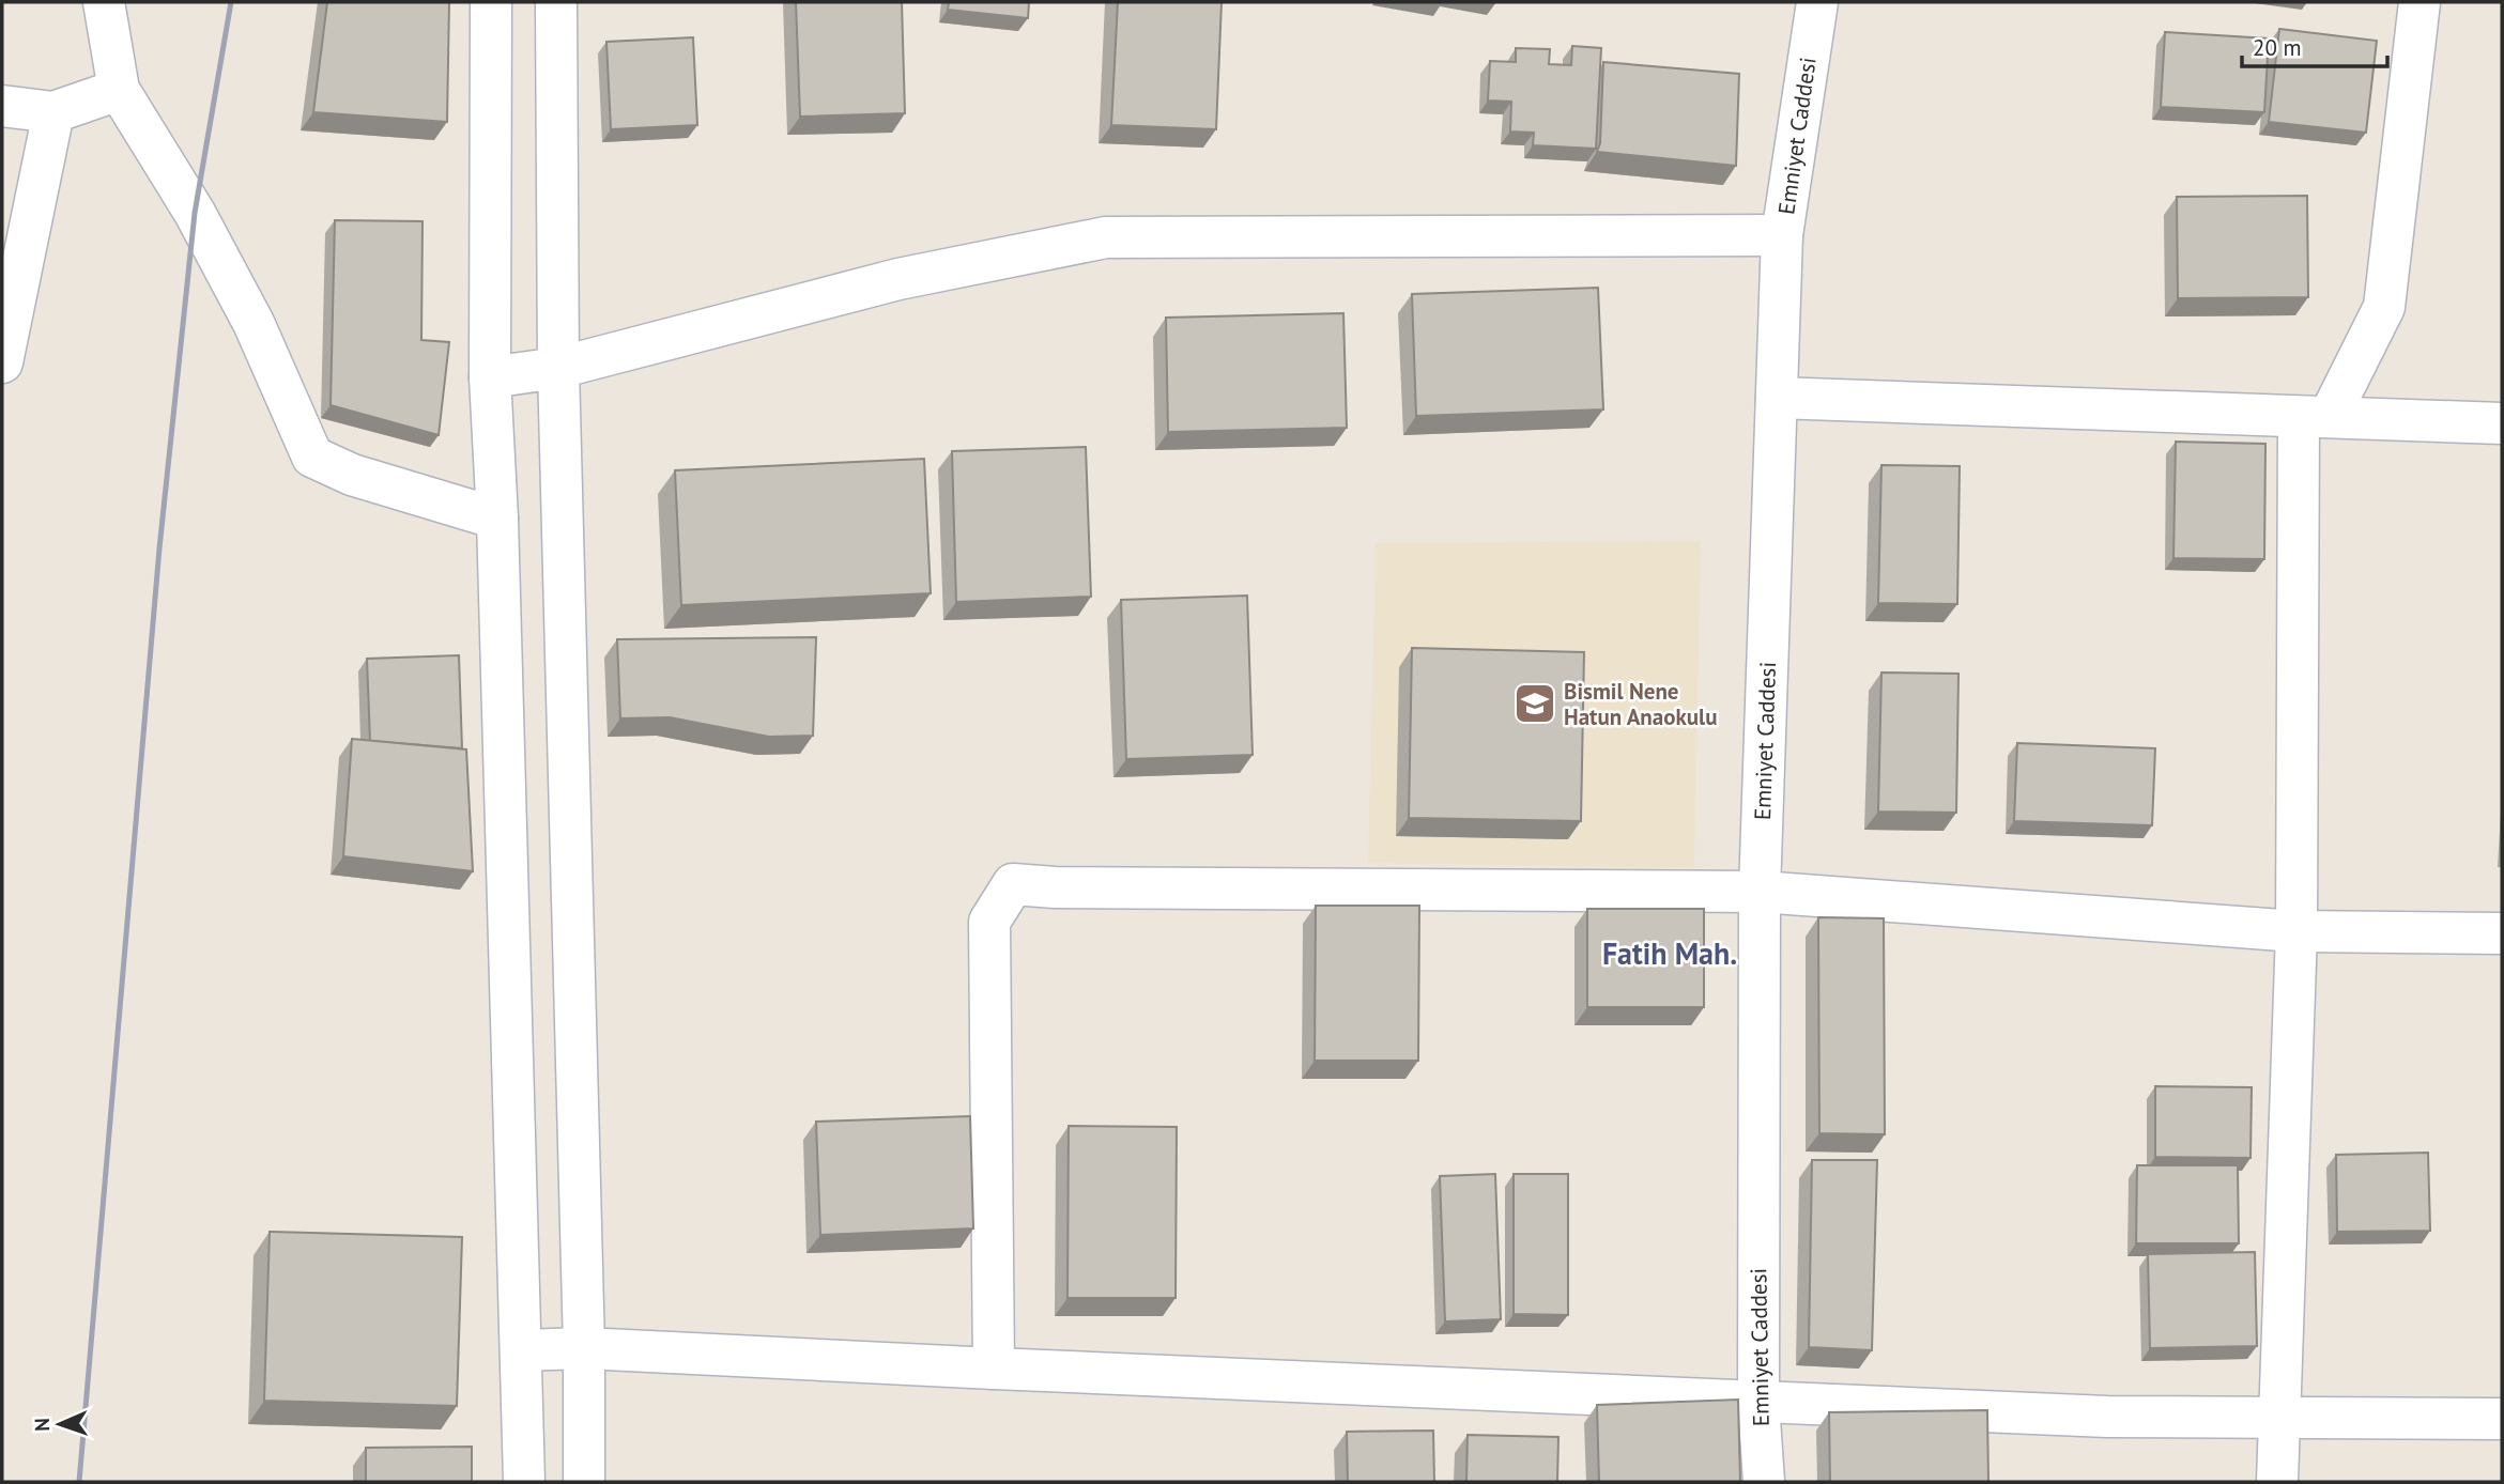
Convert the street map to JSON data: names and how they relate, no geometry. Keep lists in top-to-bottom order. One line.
{"streets":{"street":["Emniyet Caddesi"]},"districts":["Fatih Mah."],"places":{"school or university":["Bismil Nene Hatun Anaokulu"]},"scale_bar":"20 m","north":"left"}
